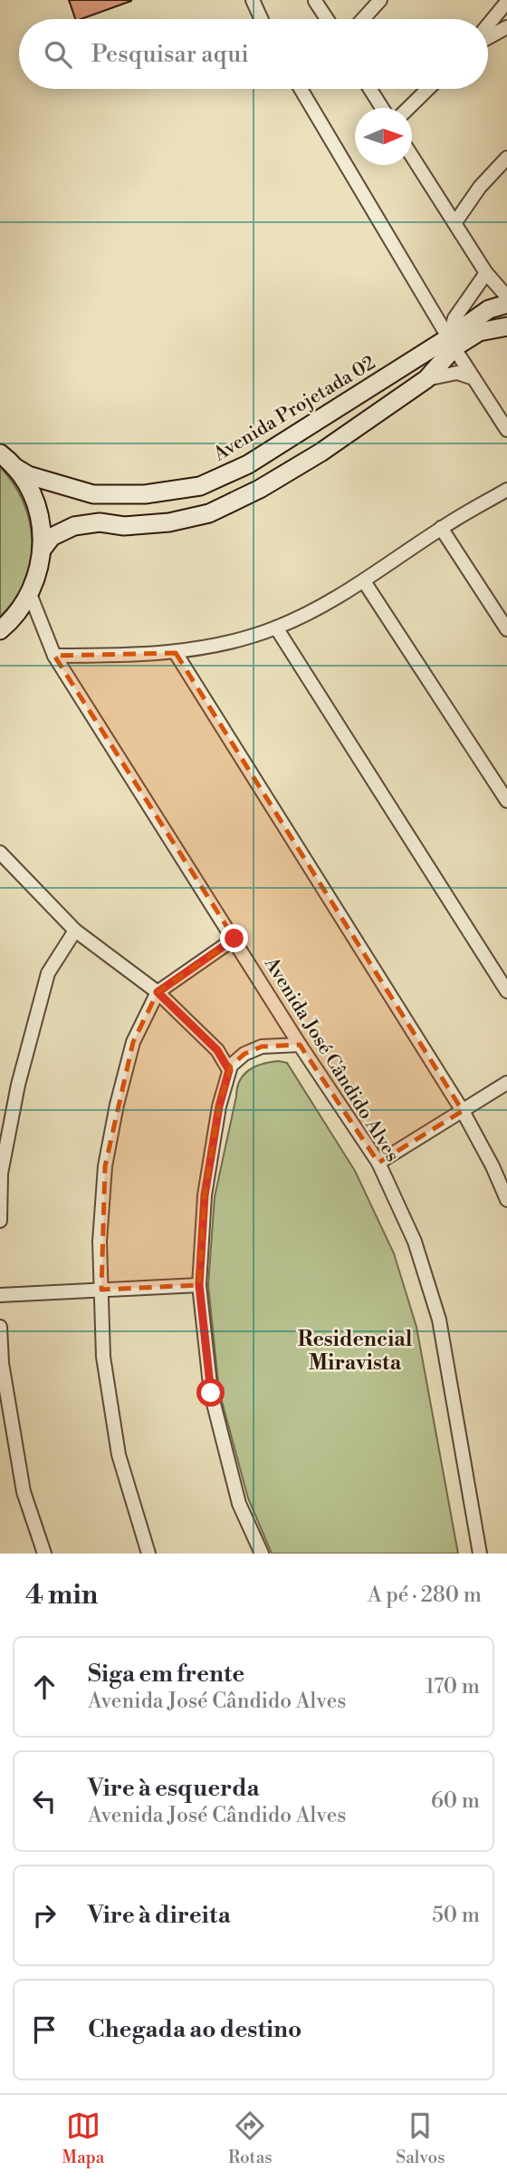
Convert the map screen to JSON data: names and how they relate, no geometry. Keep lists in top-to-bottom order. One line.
{"streets":{"street":["Avenida Projetada 02","Avenida José Cândido Alves"]},"districts":["Residencial Miravista"],"north":"right","page":{"search":"Pesquisar aqui","heading":["4 min","A pé · 280 m"],"list":[["Siga em frente","Avenida José Cândido Alves","170 m"],["Vire à esquerda","Avenida José Cândido Alves","60 m"],["Vire à direita","50 m"],"Chegada ao destino"],"nav":["Mapa","Rotas","Salvos"]}}
